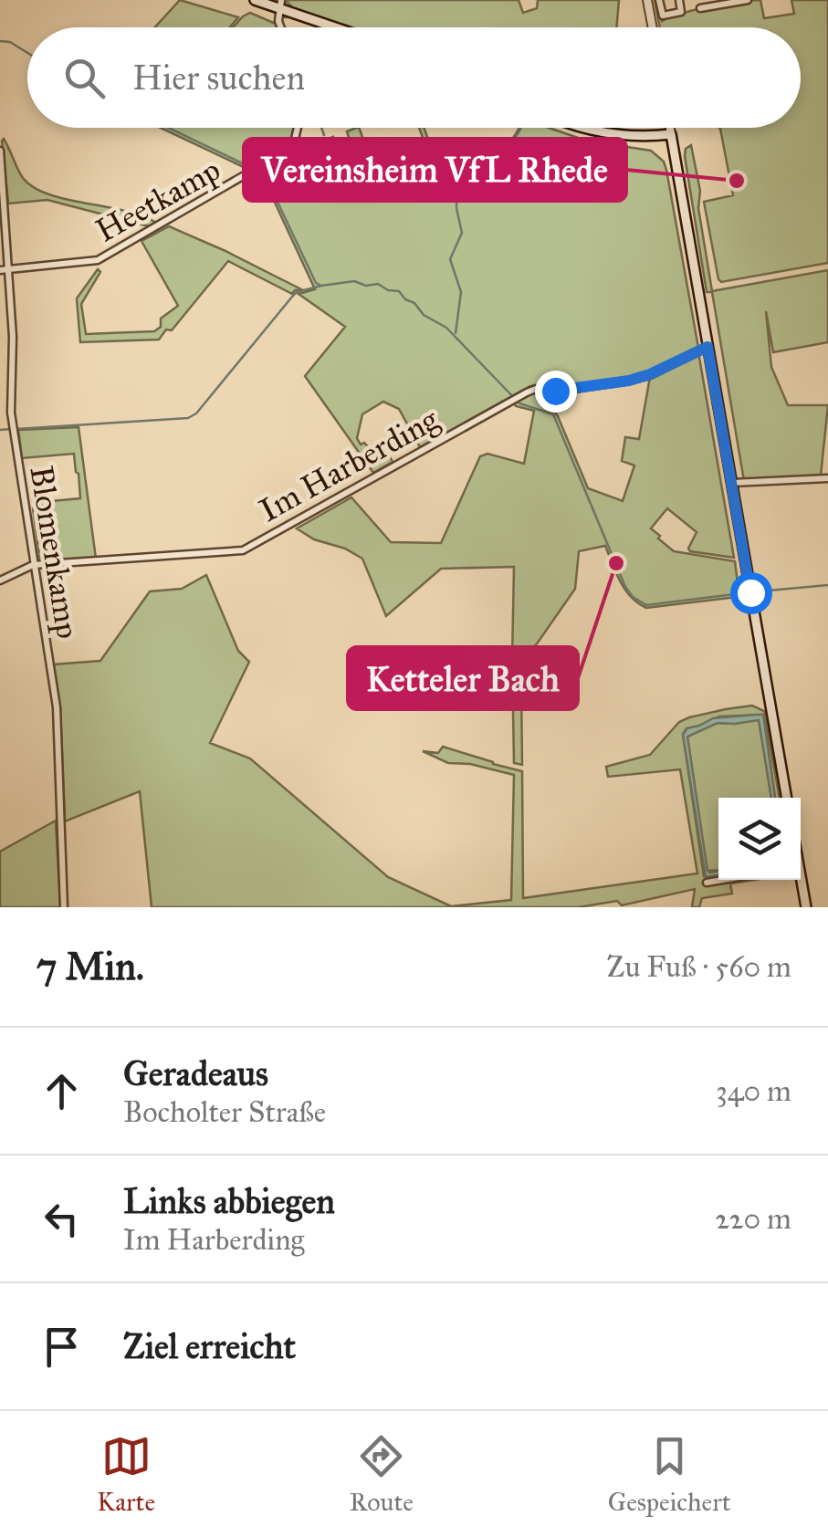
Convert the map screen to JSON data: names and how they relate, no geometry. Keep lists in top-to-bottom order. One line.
{"streets":{"street":["Heetkamp","Im Harberding","Blomenkamp"]},"crossings":[["Heetkamp","Blomenkamp"],["Im Harberding","Blomenkamp"]],"places":["Vereinsheim VfL Rhede","Ketteler Bach"],"page":{"search":"Hier suchen","heading":["7 Min.","Zu Fuß · 560 m"],"list":[["Geradeaus","Bocholter Straße","340 m"],["Links abbiegen","Im Harberding","220 m"],"Ziel erreicht"],"nav":["Karte","Route","Gespeichert"]}}
